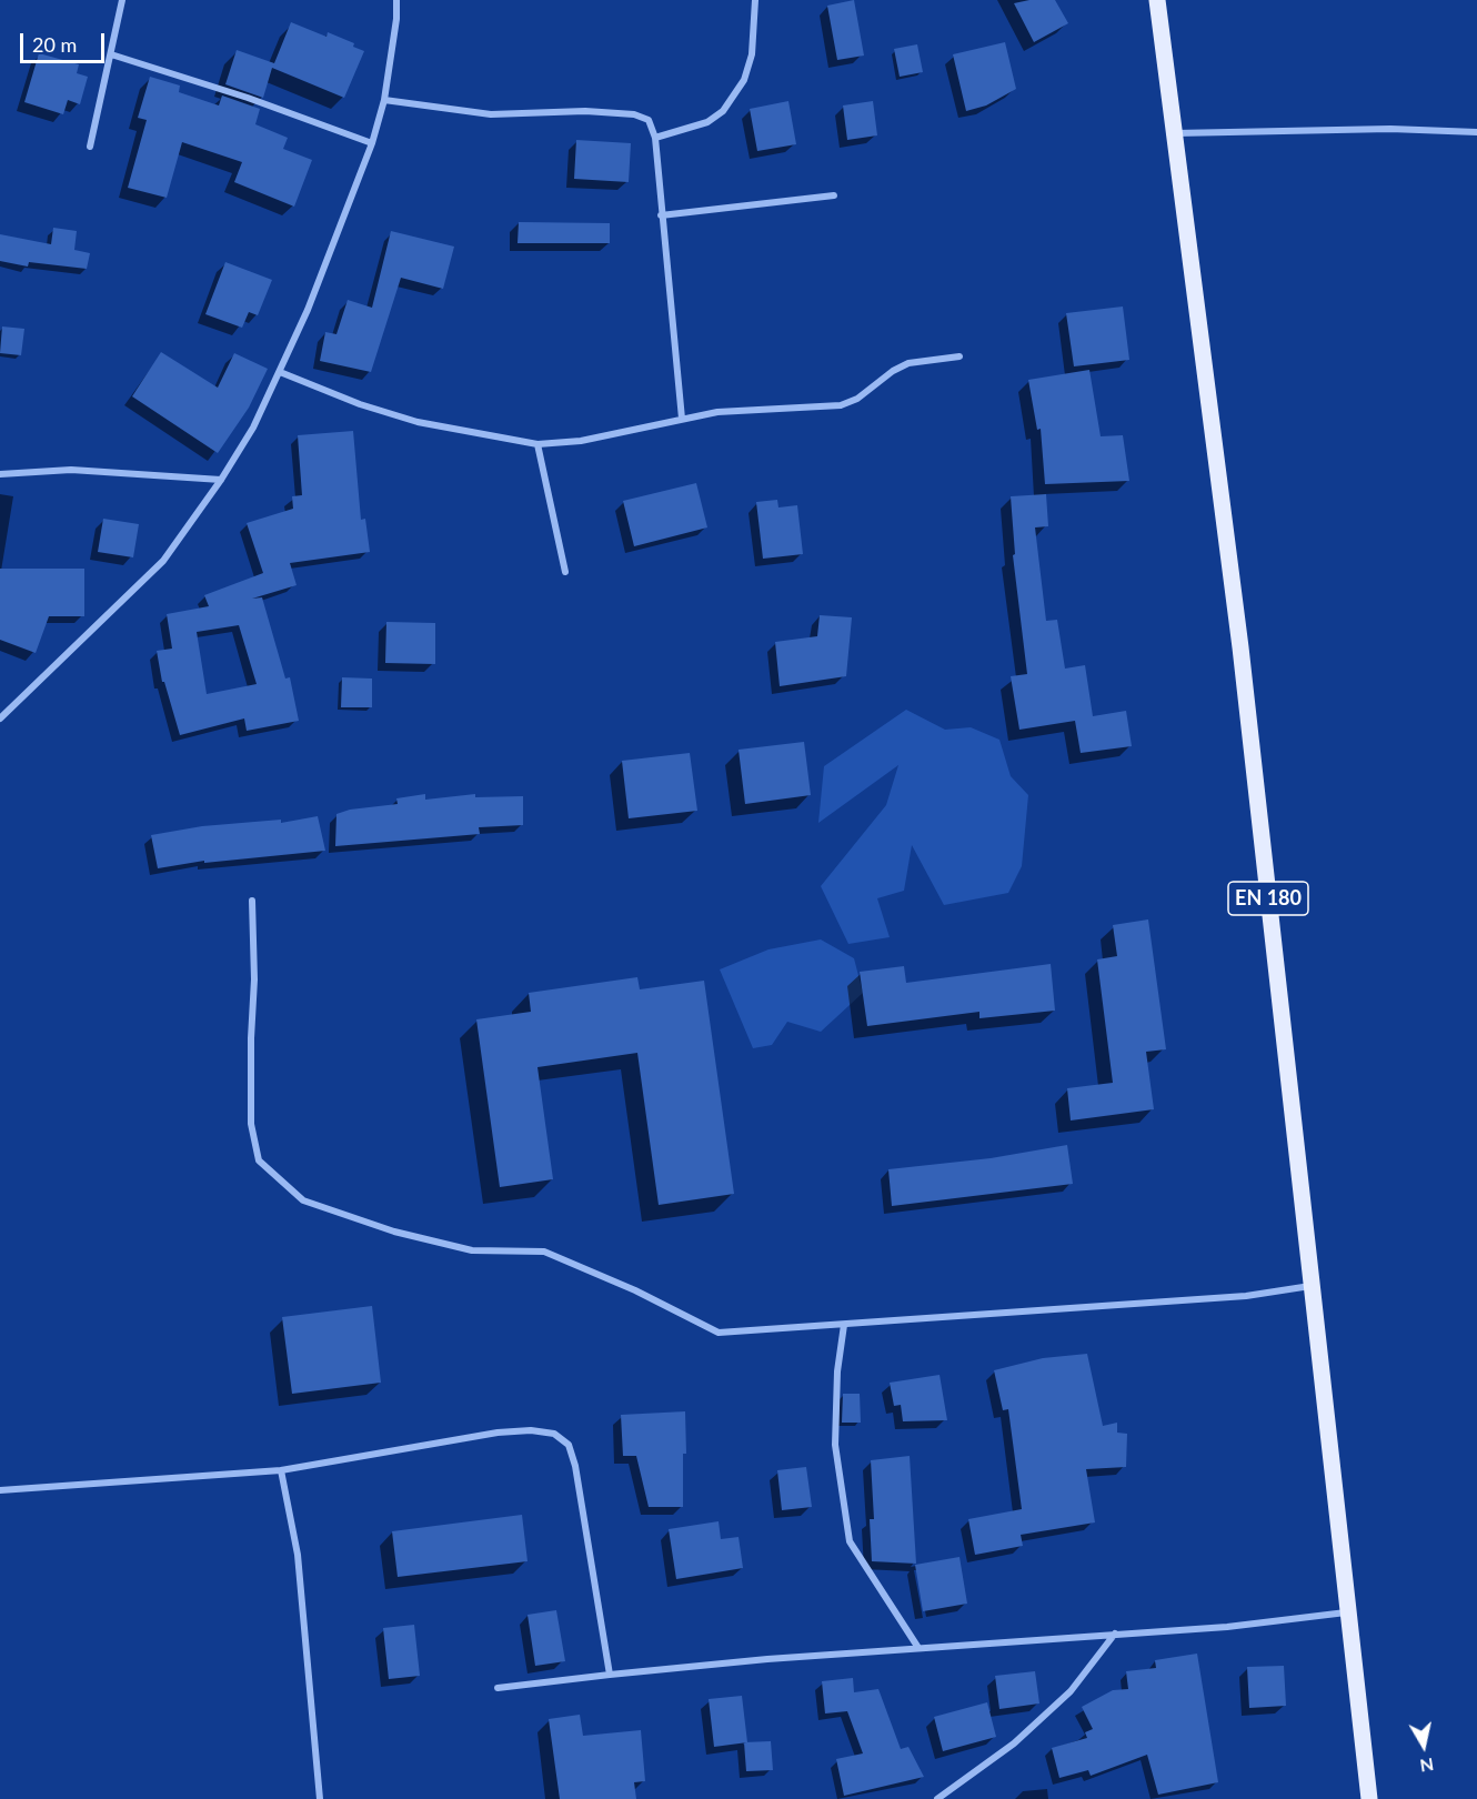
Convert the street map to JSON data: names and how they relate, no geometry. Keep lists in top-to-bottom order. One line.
{"streets":{"main road":["EN 180"]},"scale_bar":"20 m","north":"bottom"}
